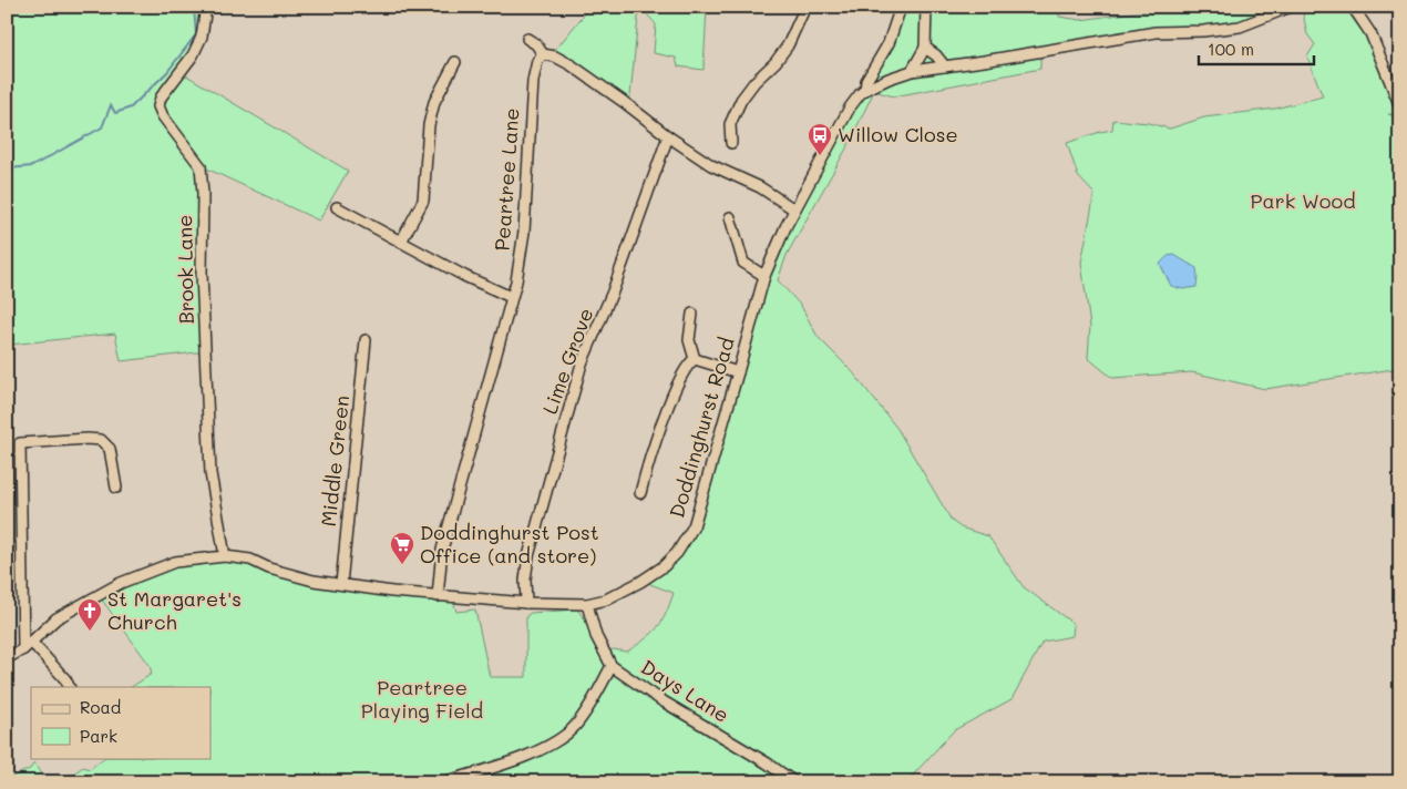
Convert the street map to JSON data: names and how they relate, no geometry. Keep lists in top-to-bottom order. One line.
{"streets":{"street":["Peartree Lane","Brook Lane","Lime Grove","Doddinghurst Road","Middle Green","Days Lane"]},"crossings":[["Peartree Lane","Doddinghurst Road"],["Brook Lane","Doddinghurst Road"],["Lime Grove","Doddinghurst Road"],["Doddinghurst Road","Middle Green"],["Doddinghurst Road","Days Lane"]],"parks":["Park Wood","Peartree Playing Field"],"places":{"bus stop":["Willow Close"],"supermarket":["Doddinghurst Post Office (and store)"],"church":["St Margaret's Church"]},"legend":["Road","Park"],"scale_bar":"100 m"}
